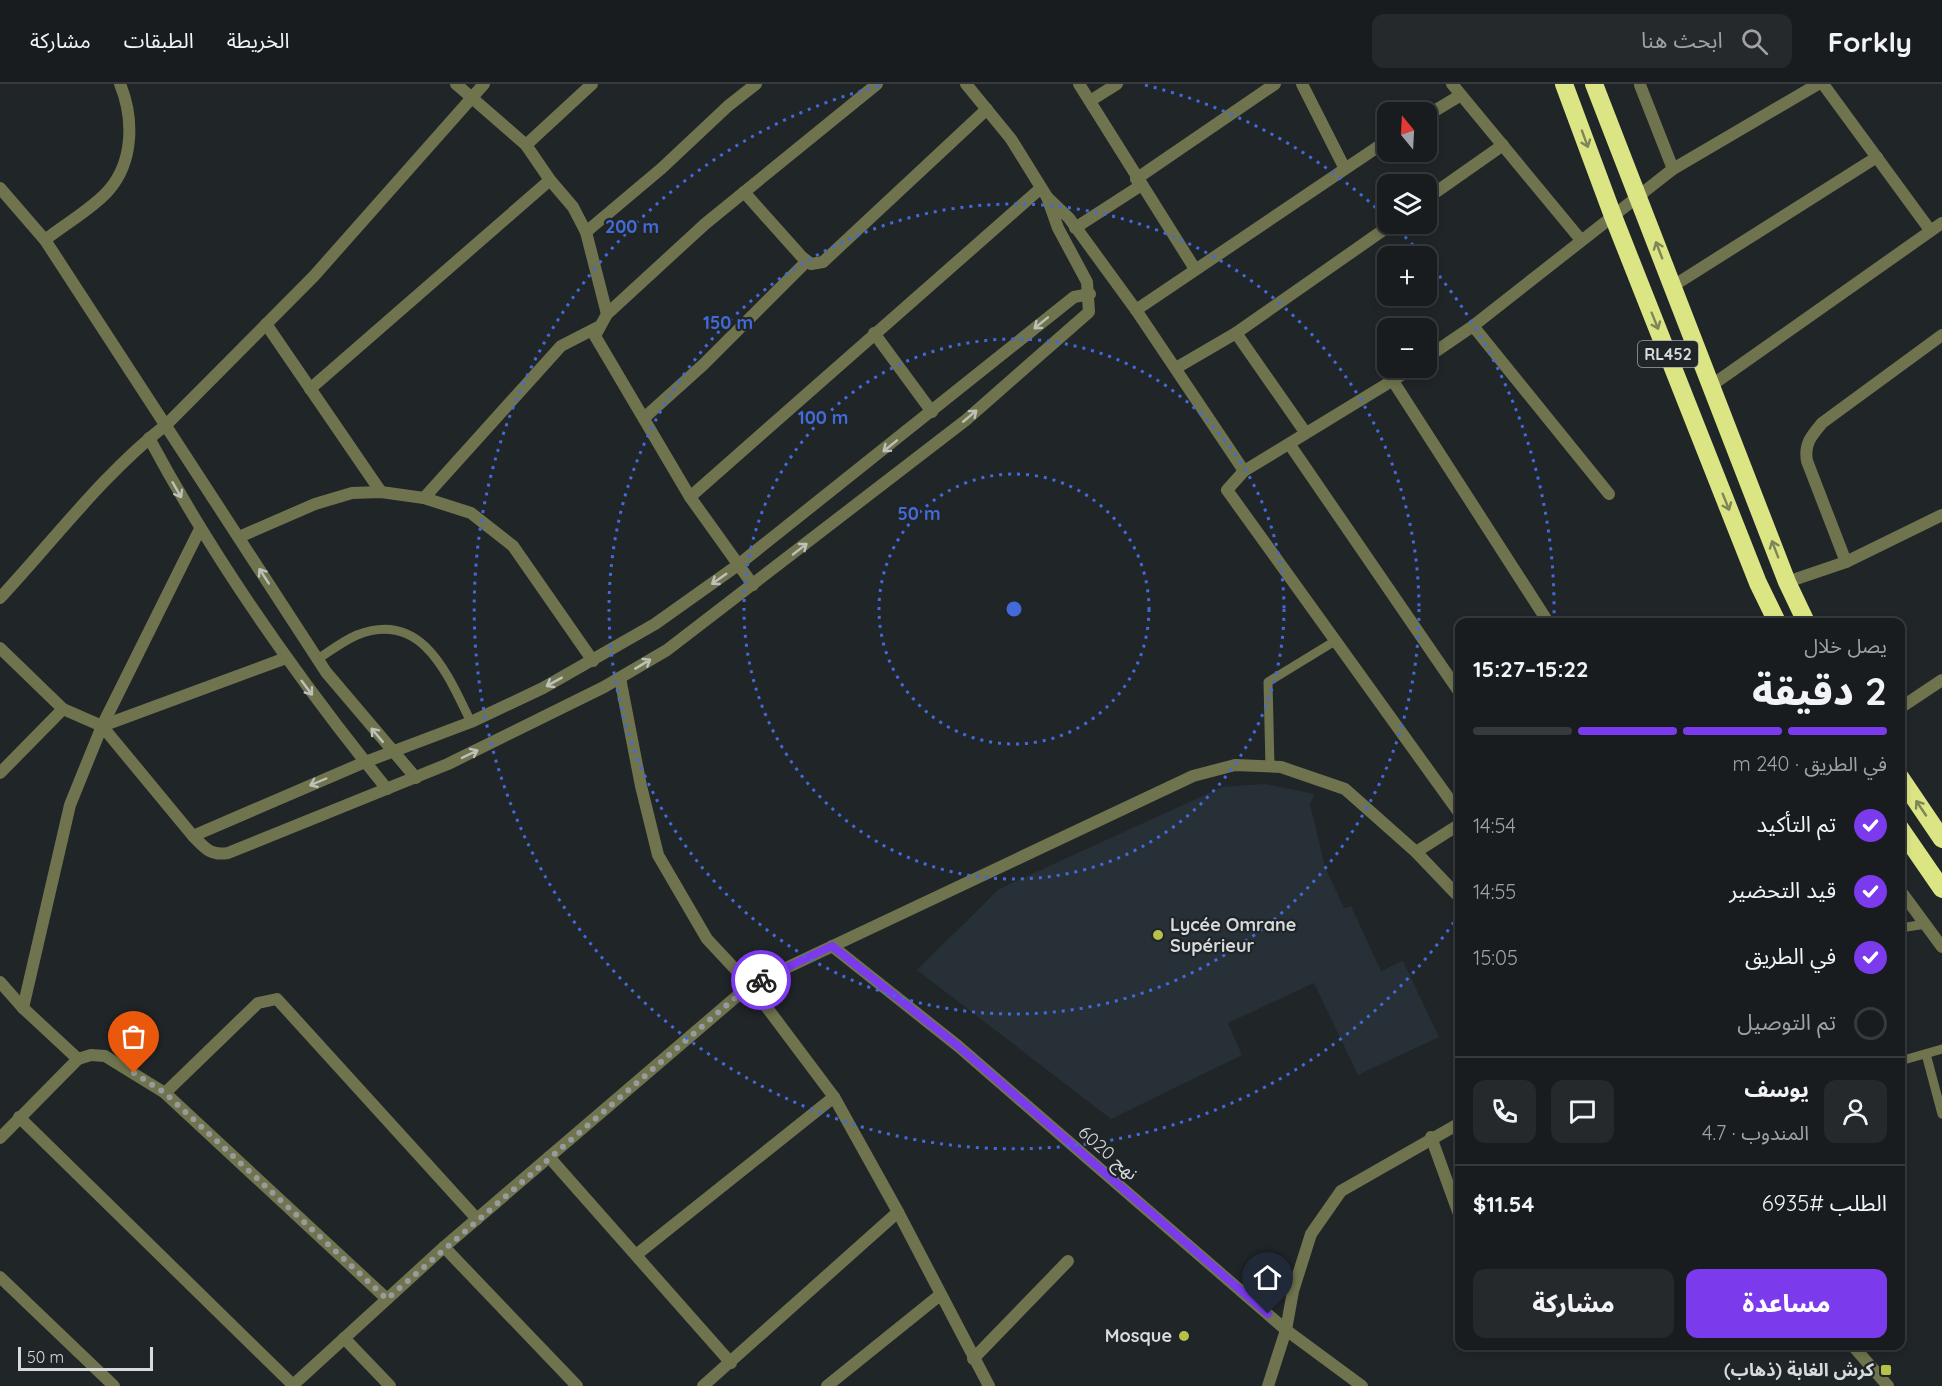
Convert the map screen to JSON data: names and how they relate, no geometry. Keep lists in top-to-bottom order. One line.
{"streets":{"highway":["RL452"],"street":["نهج 6020"]},"places":{"other":["Lycée Omrane Supérieur","Mosque"],"transit":["كرش الغابة (ذهاب)"]},"scale_bar":"50 m","north":"top","page":{"header":"Forkly","search":"ابحث هنا","nav":["الخريطة","الطبقات","مشاركة"],"map_buttons":["+","−"],"heading":["2 دقيقة","يصل خلال","15:22–15:27"],"panel":["يوسف","المندوب · 4.7","الطلب #6935","$11.54"],"bar":"في الطريق · 240 m","list":[["تم التأكيد","14:54"],["قيد التحضير","14:55"],["في الطريق","15:05"],"تم التوصيل"],"buttons":["مساعدة","مشاركة"],"scale":"50 m"},"rings":["200 m","150 m","100 m","50 m"]}
